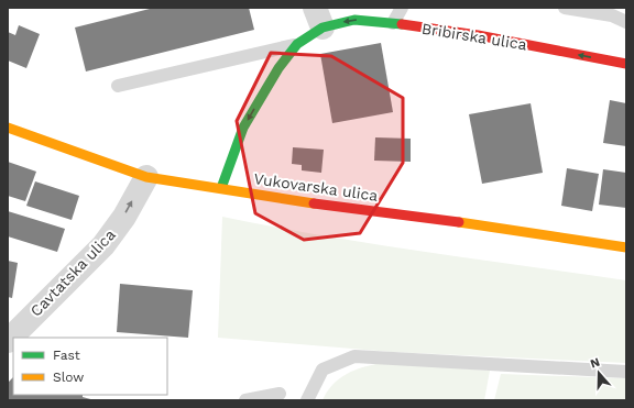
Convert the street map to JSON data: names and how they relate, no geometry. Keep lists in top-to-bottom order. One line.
{"streets":{"main road":["Bribirska ulica","Vukovarska ulica"],"street":["Cavtatska ulica"]},"crossings":[["Bribirska ulica","Vukovarska ulica"],["Vukovarska ulica","Cavtatska ulica"]],"one_way":["Bribirska ulica","Cavtatska ulica"],"legend":["Fast","Slow"],"north":"top"}
